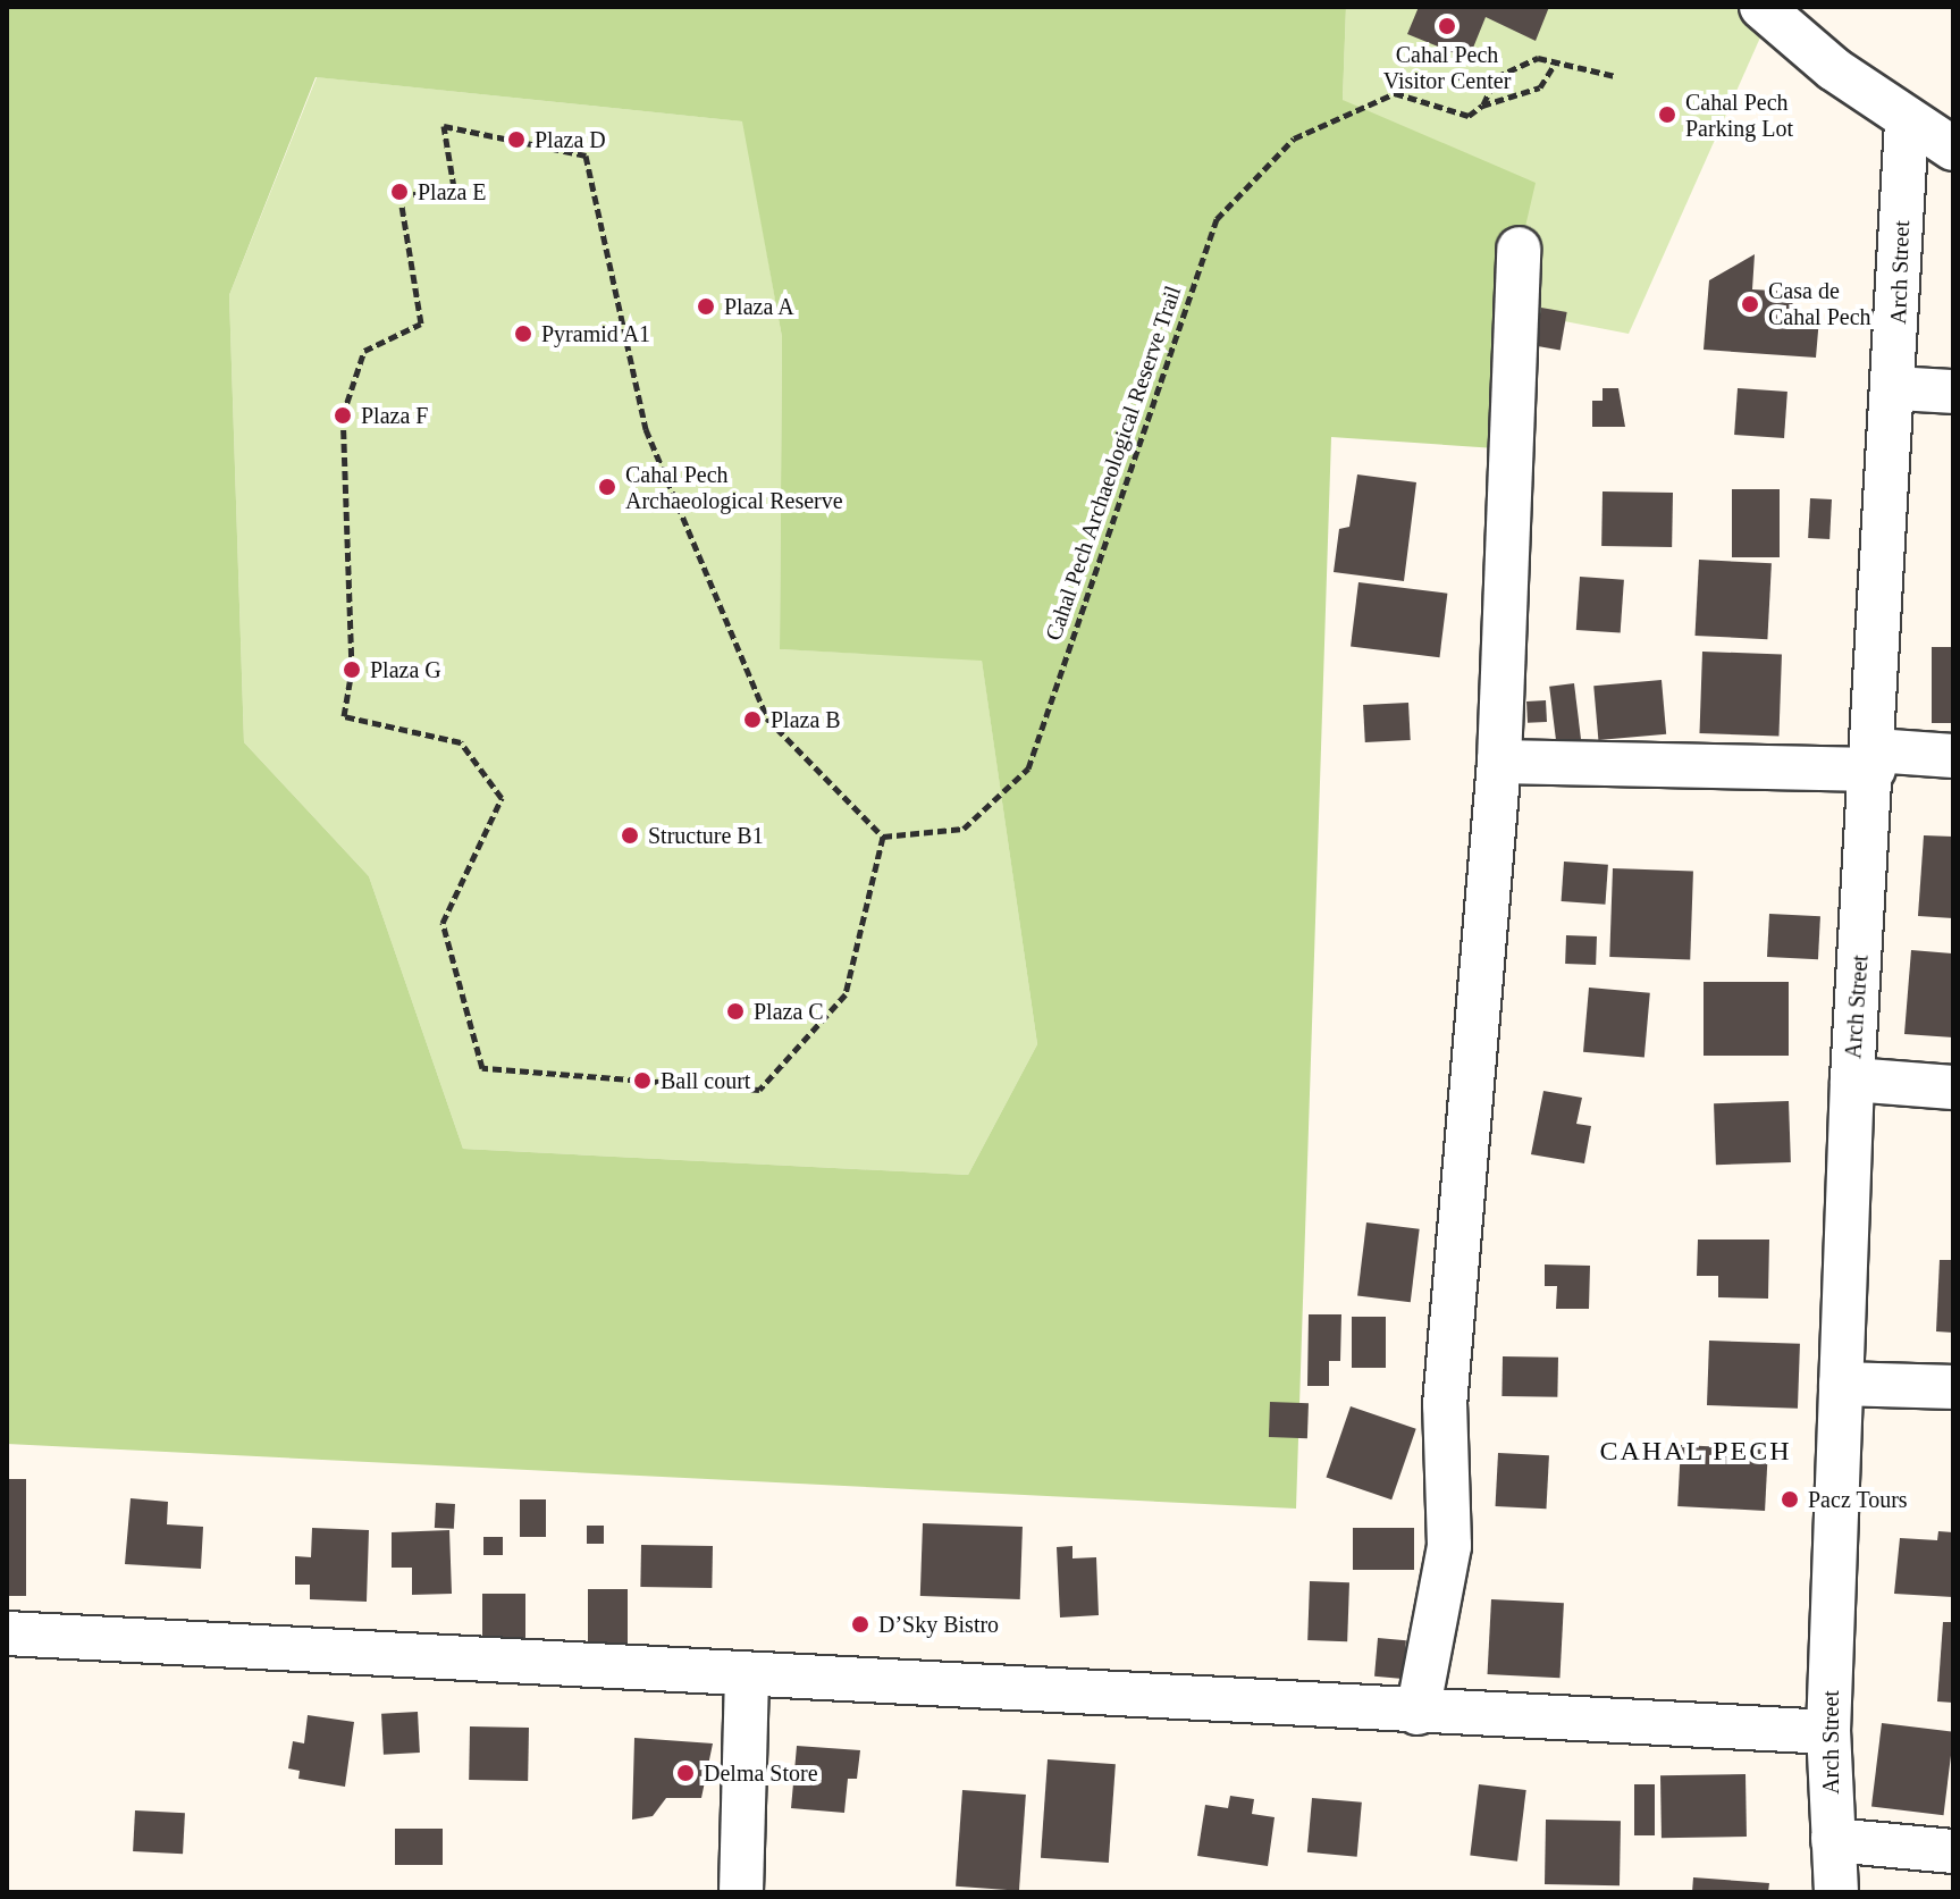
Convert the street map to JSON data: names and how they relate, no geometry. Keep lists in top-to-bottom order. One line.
{"streets":{"street":["Arch Street"],"path":["Cahal Pech Archaeological Reserve Trail"]},"districts":["CAHAL PECH"],"places":["Cahal Pech Visitor Center","Cahal Pech Parking Lot","Plaza D","Plaza E","Casa de Cahal Pech","Plaza A","Pyramid A1","Plaza F","Cahal Pech Archaeological Reserve","Plaza G","Plaza B","Structure B1","Plaza C","Ball court","Pacz Tours","D’Sky Bistro","Delma Store"]}
